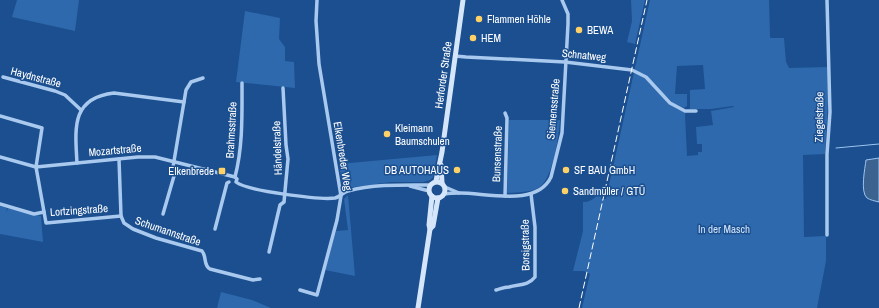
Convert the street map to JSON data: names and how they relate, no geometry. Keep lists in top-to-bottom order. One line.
{"streets":{"main road":["Herforder Straße"],"street":["Schnatweg","Haydnstraße","Siemensstraße","Ziegelstraße","Brahmsstraße","Händelstraße","Mozartstraße","Bunsenstraße","Elkenbreder Weg","Lortzingstraße","Schumannstraße","Borsigstraße"]},"crossings":[["Schnatweg","Herforder Straße"],["Schnatweg","Siemensstraße"],["Herforder Straße","Siemensstraße"],["Siemensstraße","Bunsenstraße"],["Siemensstraße","Borsigstraße"],["Brahmsstraße","Mozartstraße"],["Mozartstraße","Lortzingstraße"],["Mozartstraße","Schumannstraße"],["Lortzingstraße","Schumannstraße"]],"parks":["In der Masch"],"places":{"other":["Flammen Höhle","BEWA","HEM","Kleimann Baumschulen","DB AUTOHAUS","SF BAU GmbH","Sandmüller / GTÜ"],"transit":["Elkenbrede"]}}
